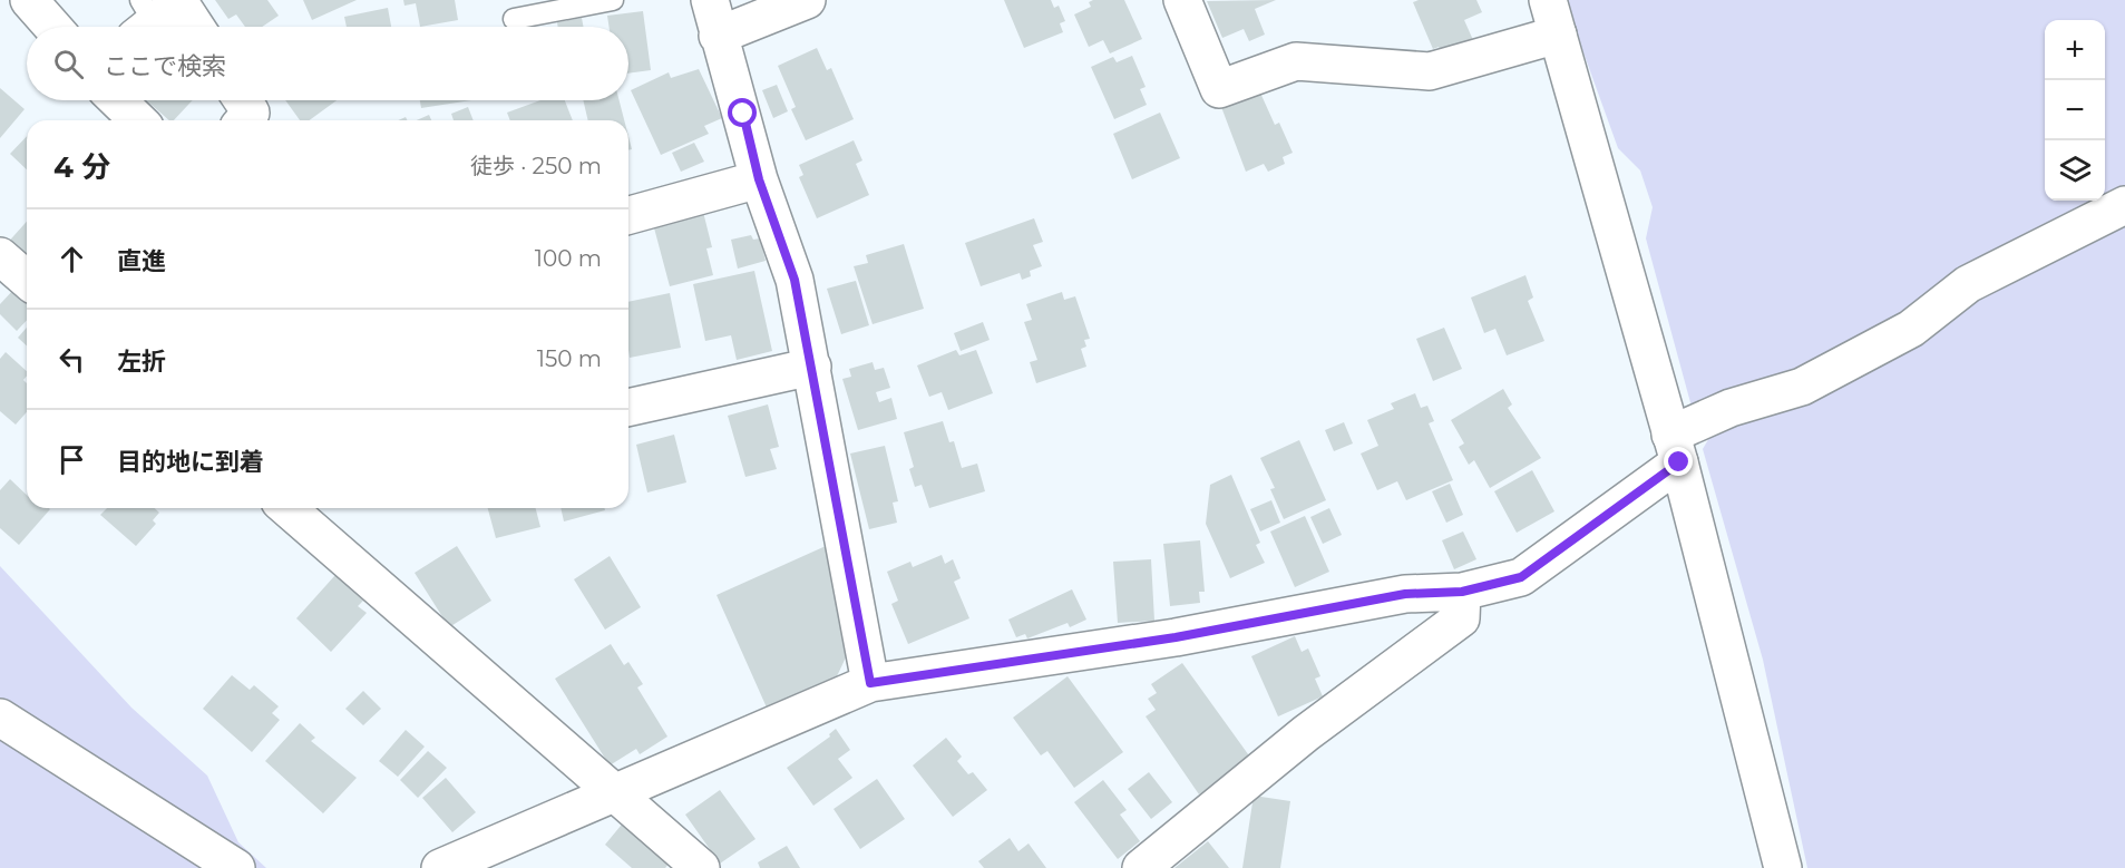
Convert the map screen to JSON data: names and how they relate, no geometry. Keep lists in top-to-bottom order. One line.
{"page":{"map_buttons":["+","−"],"search":"ここで検索","heading":["4 分","徒歩 · 250 m"],"list":[["直進","100 m"],["左折","150 m"],"目的地に到着"]}}
